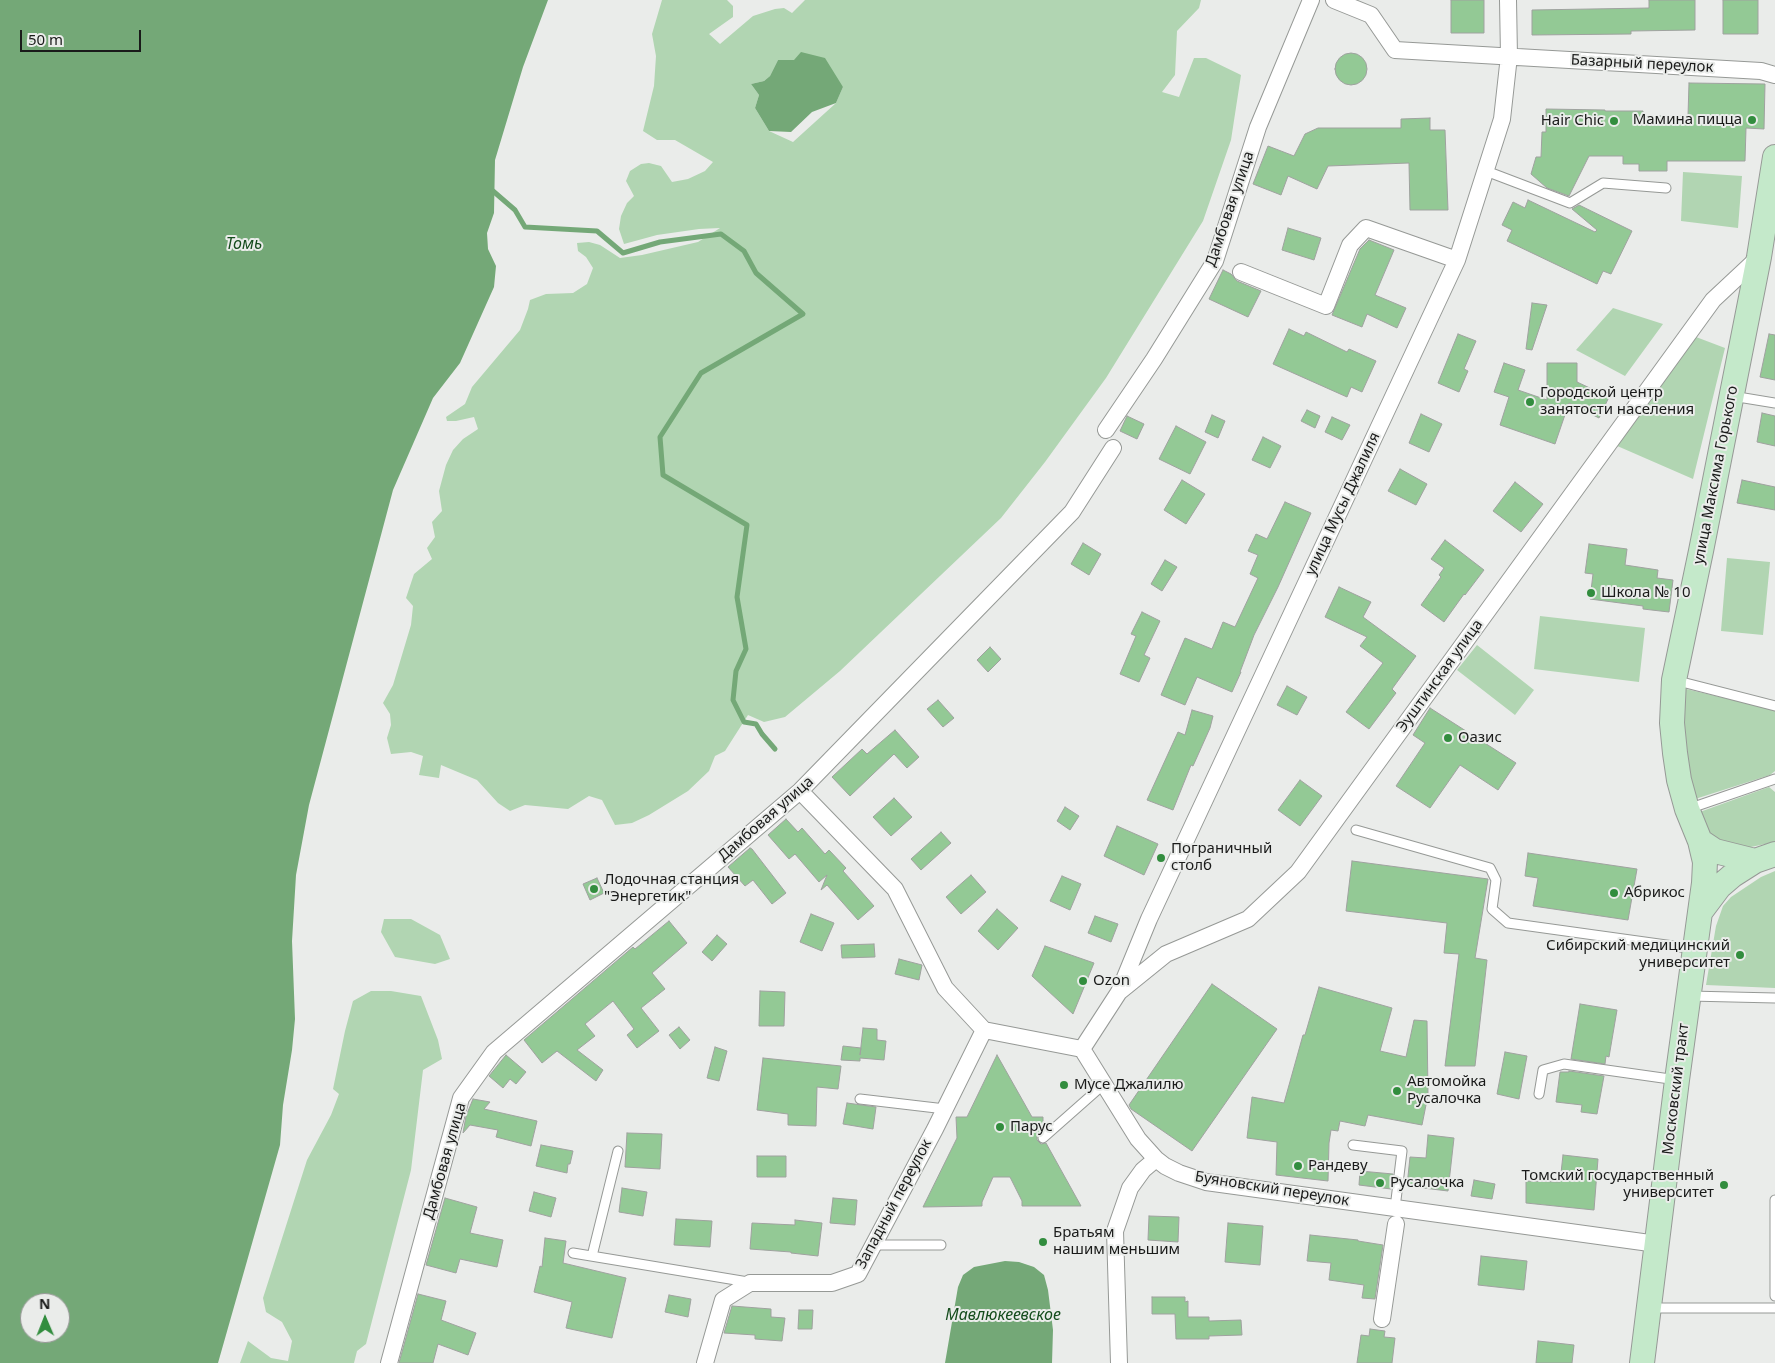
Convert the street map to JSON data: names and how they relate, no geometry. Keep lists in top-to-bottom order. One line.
{"streets":{"main road":["улица Максима Горького","Московский тракт"],"street":["Базарный переулок","Дамбовая улица","улица Мусы Джалиля","Эуштинская улица","Буяновский переулок","Западный переулок"]},"crossings":[["Базарный переулок","улица Мусы Джалиля"],["улица Максима Горького","Эуштинская улица"],["улица Максима Горького","Московский тракт"],["улица Мусы Джалиля","Эуштинская улица"],["Эуштинская улица","Буяновский переулок"],["Московский тракт","Буяновский переулок"]],"water":["Томь","Мавлюкеевское"],"places":["Мамина пицца","Hair Chic","Городской центр занятости населения","Школа № 10","Оазис","Пограничный столб","Лодочная станция \"Энергетик\"","Абрикос","Сибирский медицинский университет","Ozon","Мусе Джалилю","Автомойка Русалочка","Парус","Рандеву","Русалочка","Томский государственный университет","Братьям нашим меньшим"],"scale_bar":"50 m","north":"top"}
